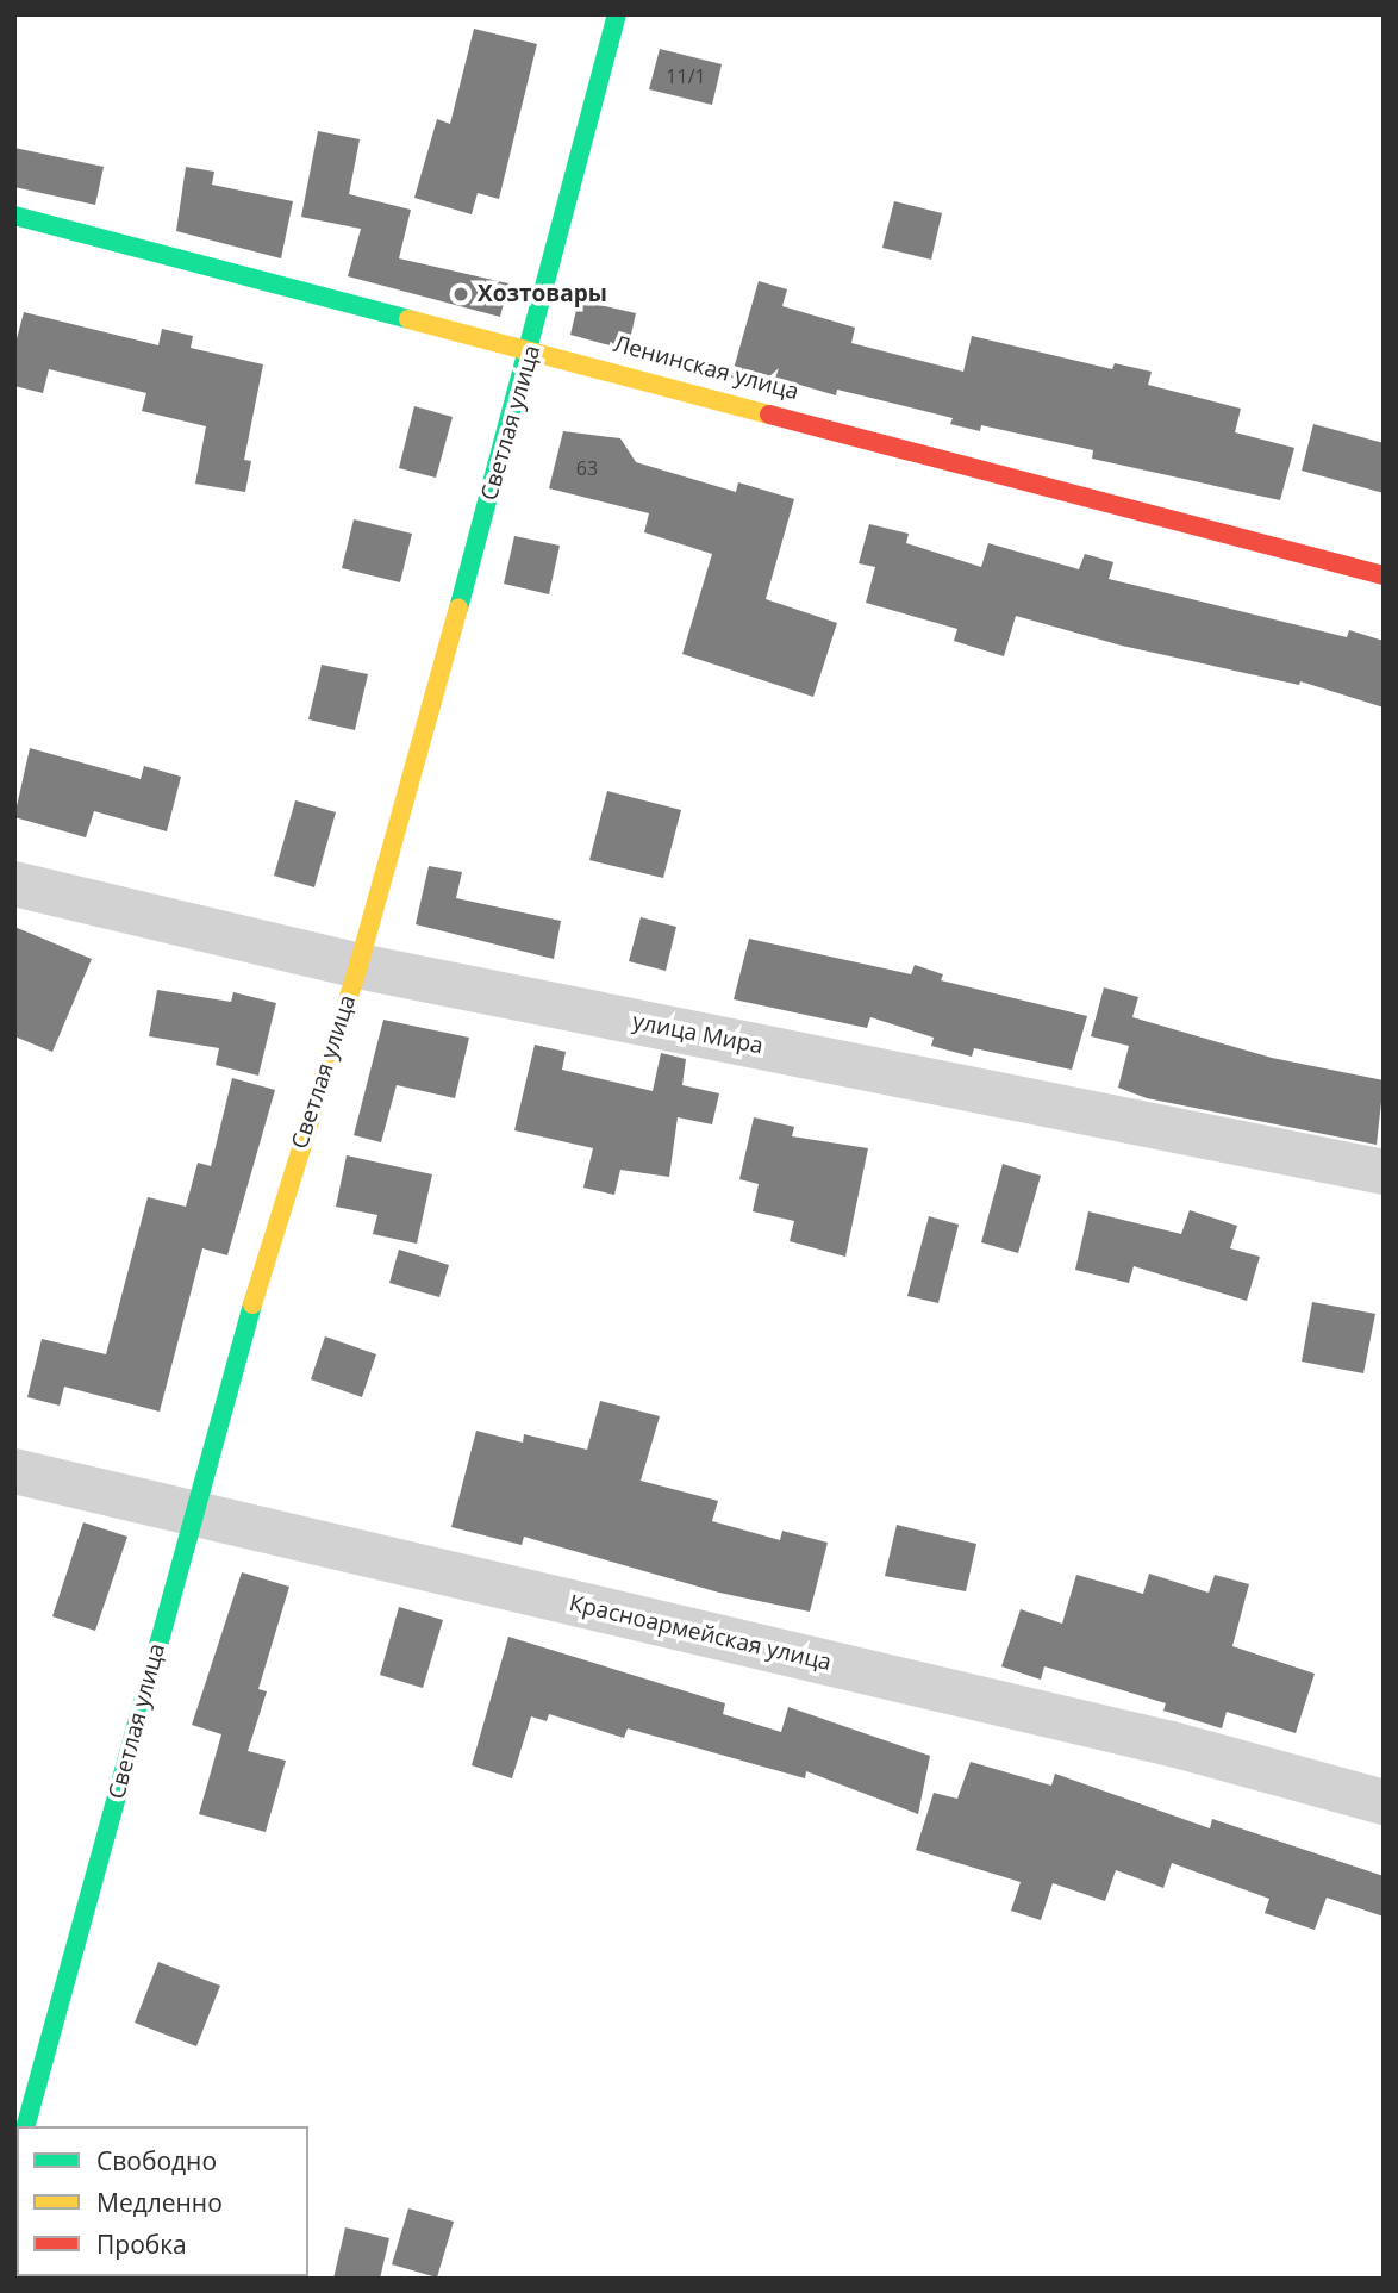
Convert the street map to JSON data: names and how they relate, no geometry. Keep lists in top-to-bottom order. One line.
{"streets":{"street":["Ленинская улица","Светлая улица","улица Мира","Красноармейская улица"]},"crossings":[["Ленинская улица","Светлая улица"],["Светлая улица","улица Мира"],["Светлая улица","Красноармейская улица"]],"places":["Хозтовары"],"house_numbers":["11/1","63"],"legend":["Свободно","Медленно","Пробка"]}
